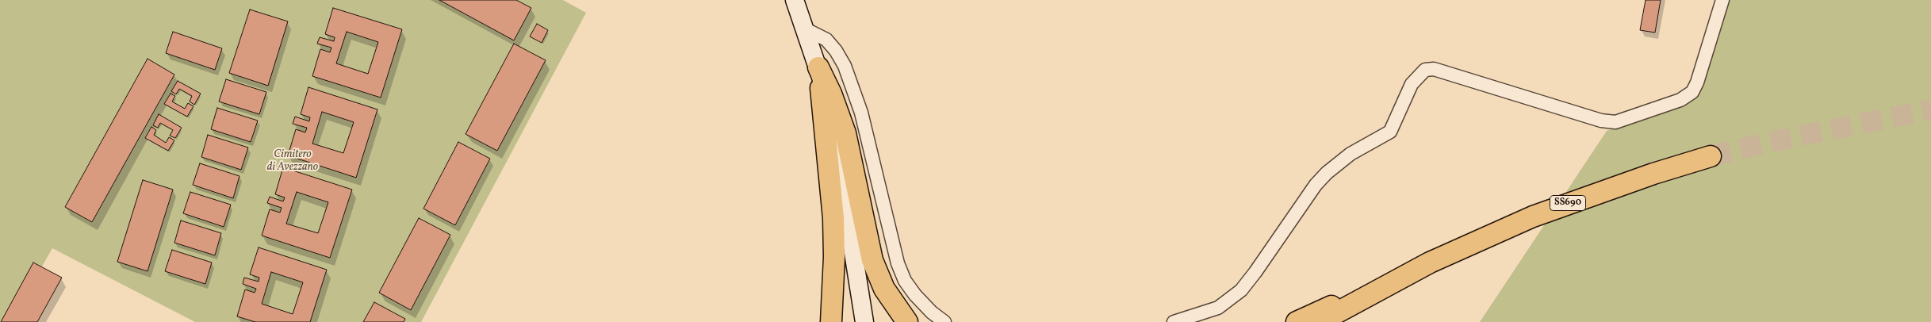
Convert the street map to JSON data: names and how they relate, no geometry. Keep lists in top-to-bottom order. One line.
{"streets":{"highway":["SS690"]},"parks":["Cimitero di Avezzano"]}
